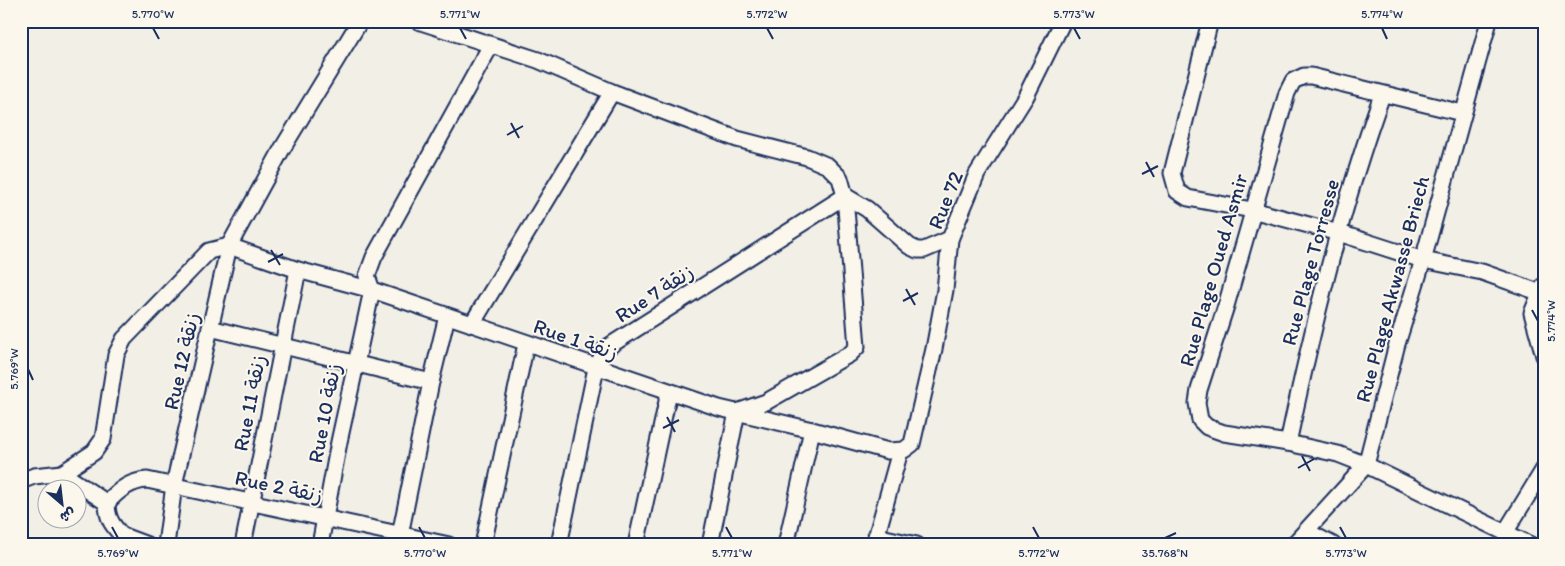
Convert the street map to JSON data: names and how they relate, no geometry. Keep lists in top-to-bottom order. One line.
{"streets":{"street":["Rue 72","Rue Plage Torresse","Rue Plage Oued Asmir","Rue Plage Akwasse Briech","Rue 7 زنقة","Rue 1 زنقة","Rue 12 زنقة","Rue 11 زنقة","Rue 10 زنقة","Rue 2 زنقة"]},"crossings":[["Rue 72","Rue 1 زنقة"],["Rue Plage Torresse","Rue Plage Oued Asmir"],["Rue Plage Oued Asmir","Rue Plage Akwasse Briech"],["Rue 7 زنقة","Rue 1 زنقة"],["Rue 1 زنقة","Rue 12 زنقة"],["Rue 1 زنقة","Rue 11 زنقة"],["Rue 1 زنقة","Rue 10 زنقة"],["Rue 12 زنقة","Rue 2 زنقة"],["Rue 11 زنقة","Rue 2 زنقة"],["Rue 10 زنقة","Rue 2 زنقة"]],"north":"bottom right","coordinates":["5.770°W","5.771°W","5.772°W","5.773°W","5.774°W","5.769°W","35.768°N"]}
